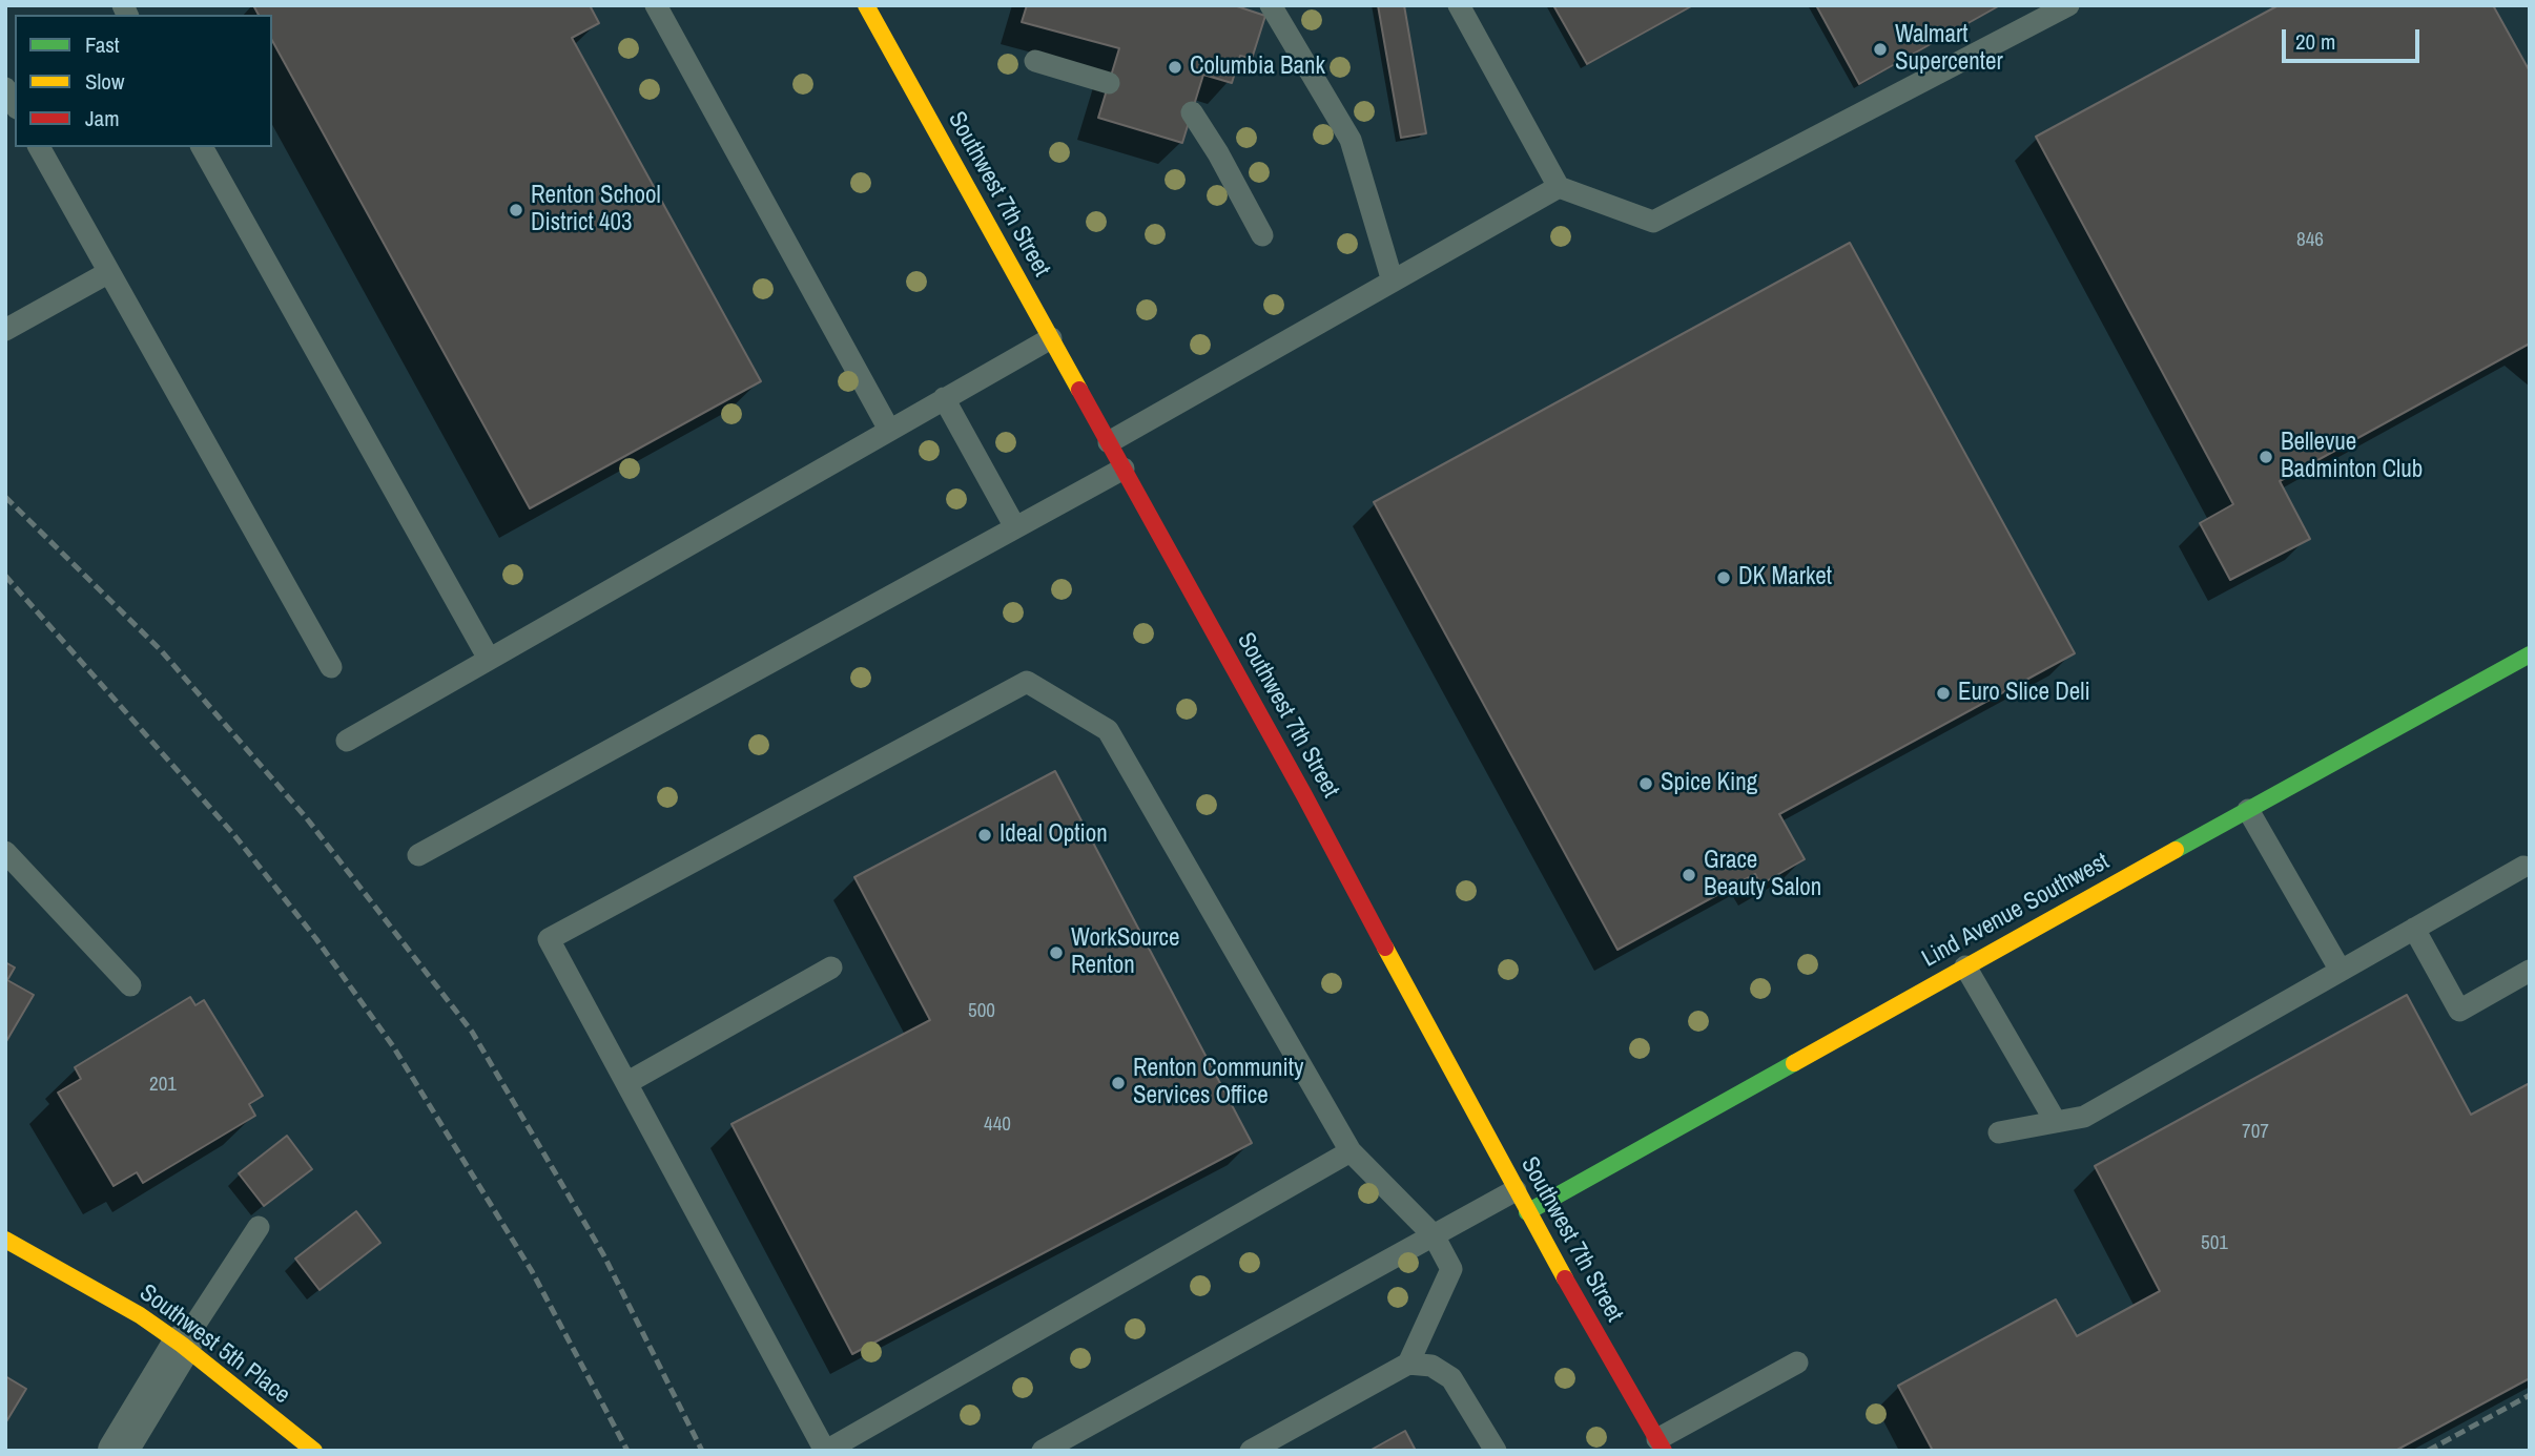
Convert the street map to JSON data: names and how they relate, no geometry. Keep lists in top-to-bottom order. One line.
{"streets":{"street":["Southwest 7th Street","Lind Avenue Southwest","Southwest 5th Place"]},"crossings":[["Southwest 7th Street","Lind Avenue Southwest"]],"places":["Walmart Supercenter","Columbia Bank","Renton School District 403","Bellevue Badminton Club","DK Market","Euro Slice Deli","Spice King","Ideal Option","Grace Beauty Salon","WorkSource Renton","Renton Community Services Office"],"house_numbers":["846","500","201","440","707","501"],"legend":["Fast","Slow","Jam"],"scale_bar":"20 m"}
